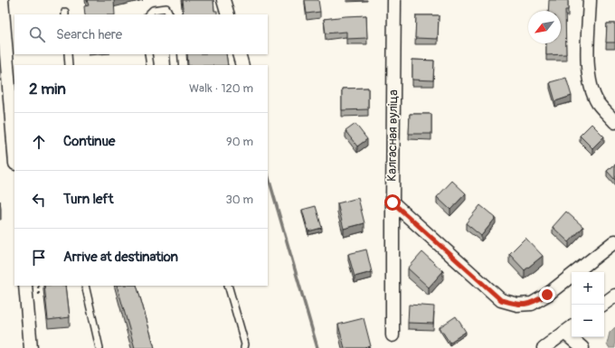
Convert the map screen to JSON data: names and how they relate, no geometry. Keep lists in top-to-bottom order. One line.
{"streets":{"street":["Калгасная вуліца"]},"north":"bottom left","page":{"search":"Search here","heading":["2 min","Walk · 120 m"],"list":[["Continue","90 m"],["Turn left","30 m"],"Arrive at destination"],"map_buttons":["+","−"]}}
